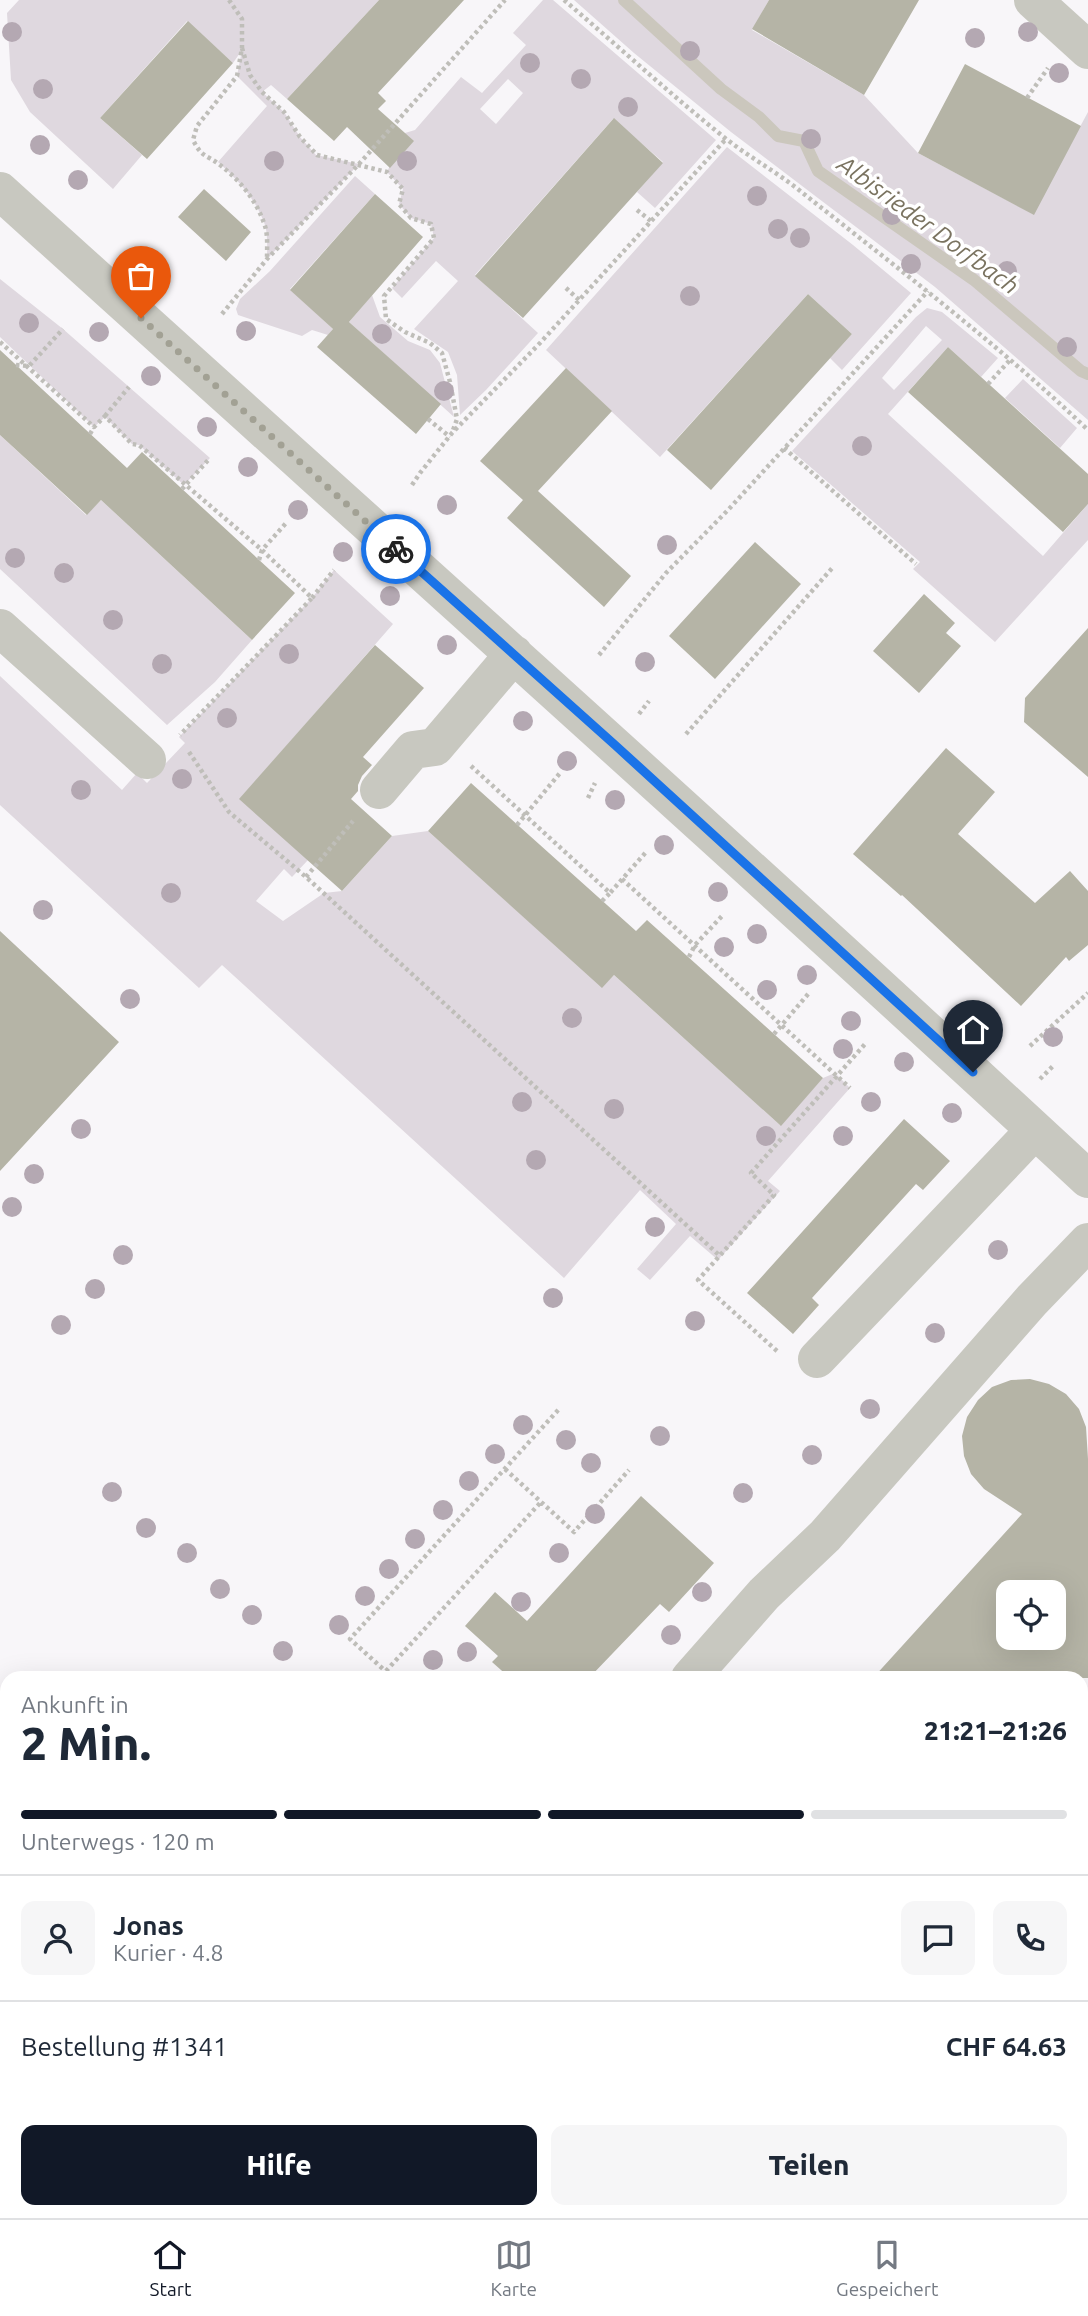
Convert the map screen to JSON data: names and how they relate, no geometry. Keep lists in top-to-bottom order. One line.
{"water":["Albisrieder Dorfbach"],"page":{"heading":["2 Min.","Ankunft in","21:21–21:26"],"panel":["Jonas","Kurier · 4.8","Bestellung #1341","CHF 64.63"],"bar":"Unterwegs · 120 m","buttons":["Hilfe","Teilen"],"tabs":["Start","Karte","Gespeichert"]}}
